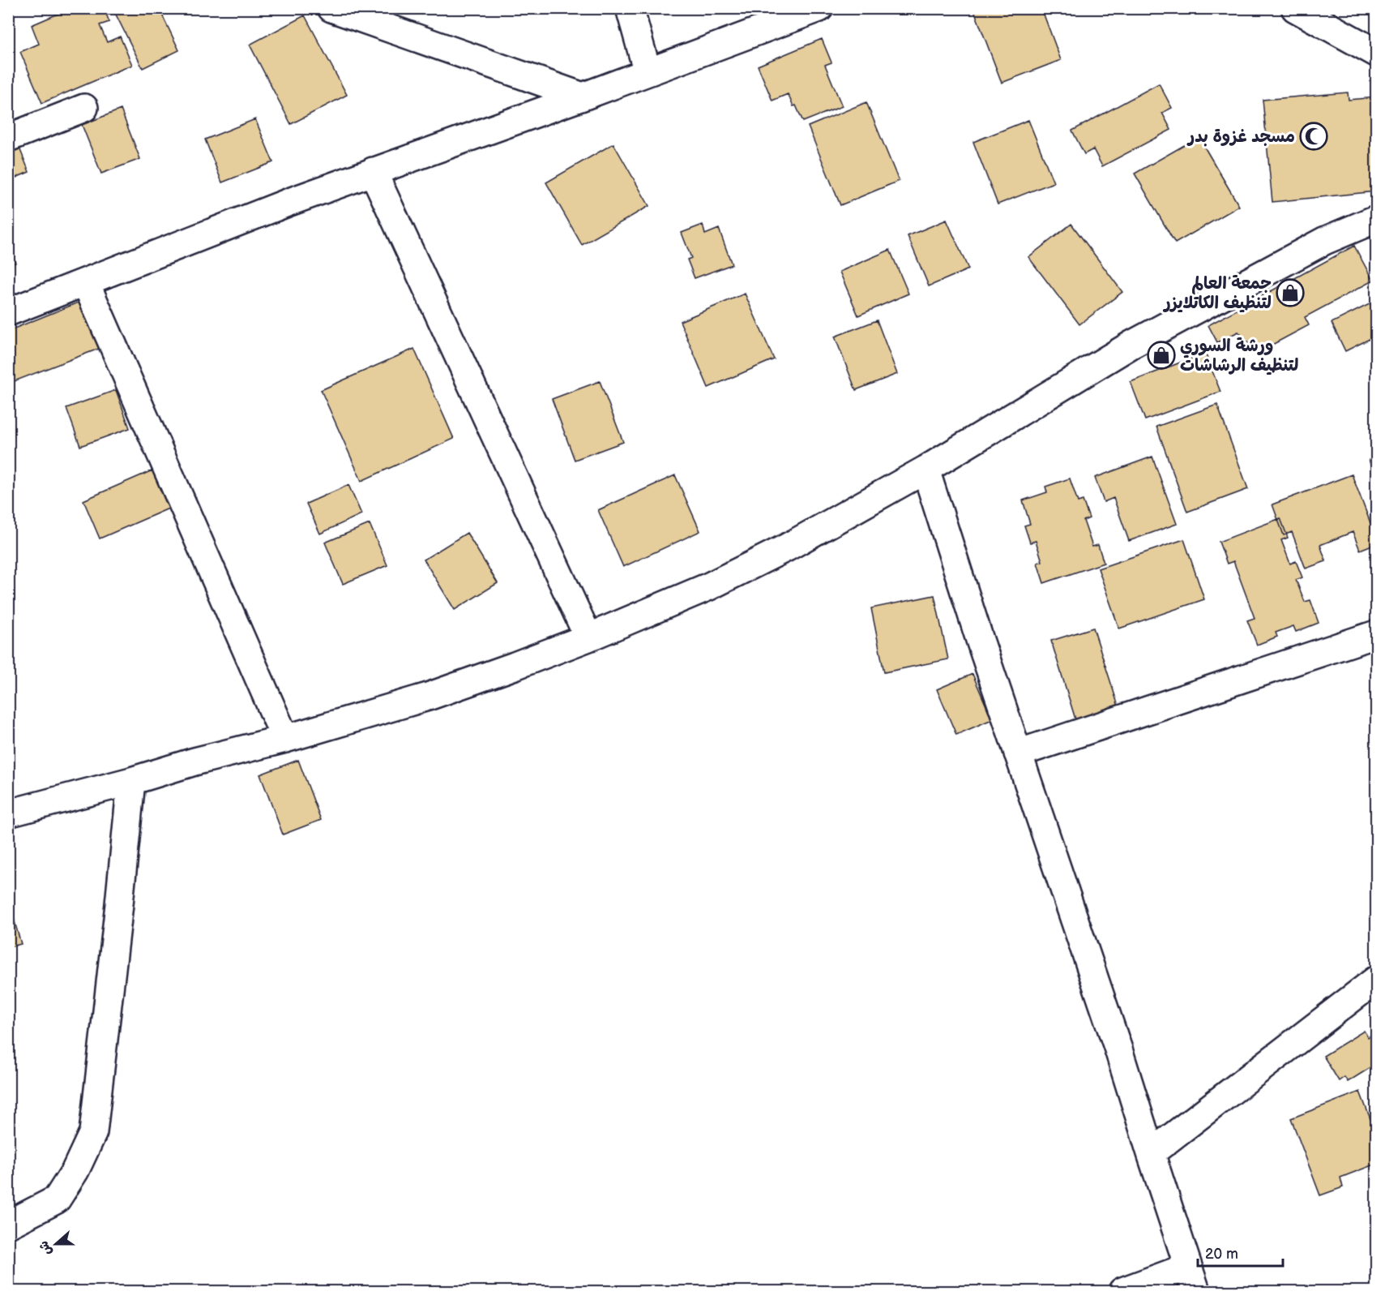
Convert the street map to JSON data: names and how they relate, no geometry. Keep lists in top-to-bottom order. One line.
{"places":{"mosque":["مسجد غزوة بدر"],"shop":["جمعة العالم لتنظيف الكاتلايزر","ورشة السوري لتنظيف الرشاشات"]},"scale_bar":"20 m","north":"left"}
